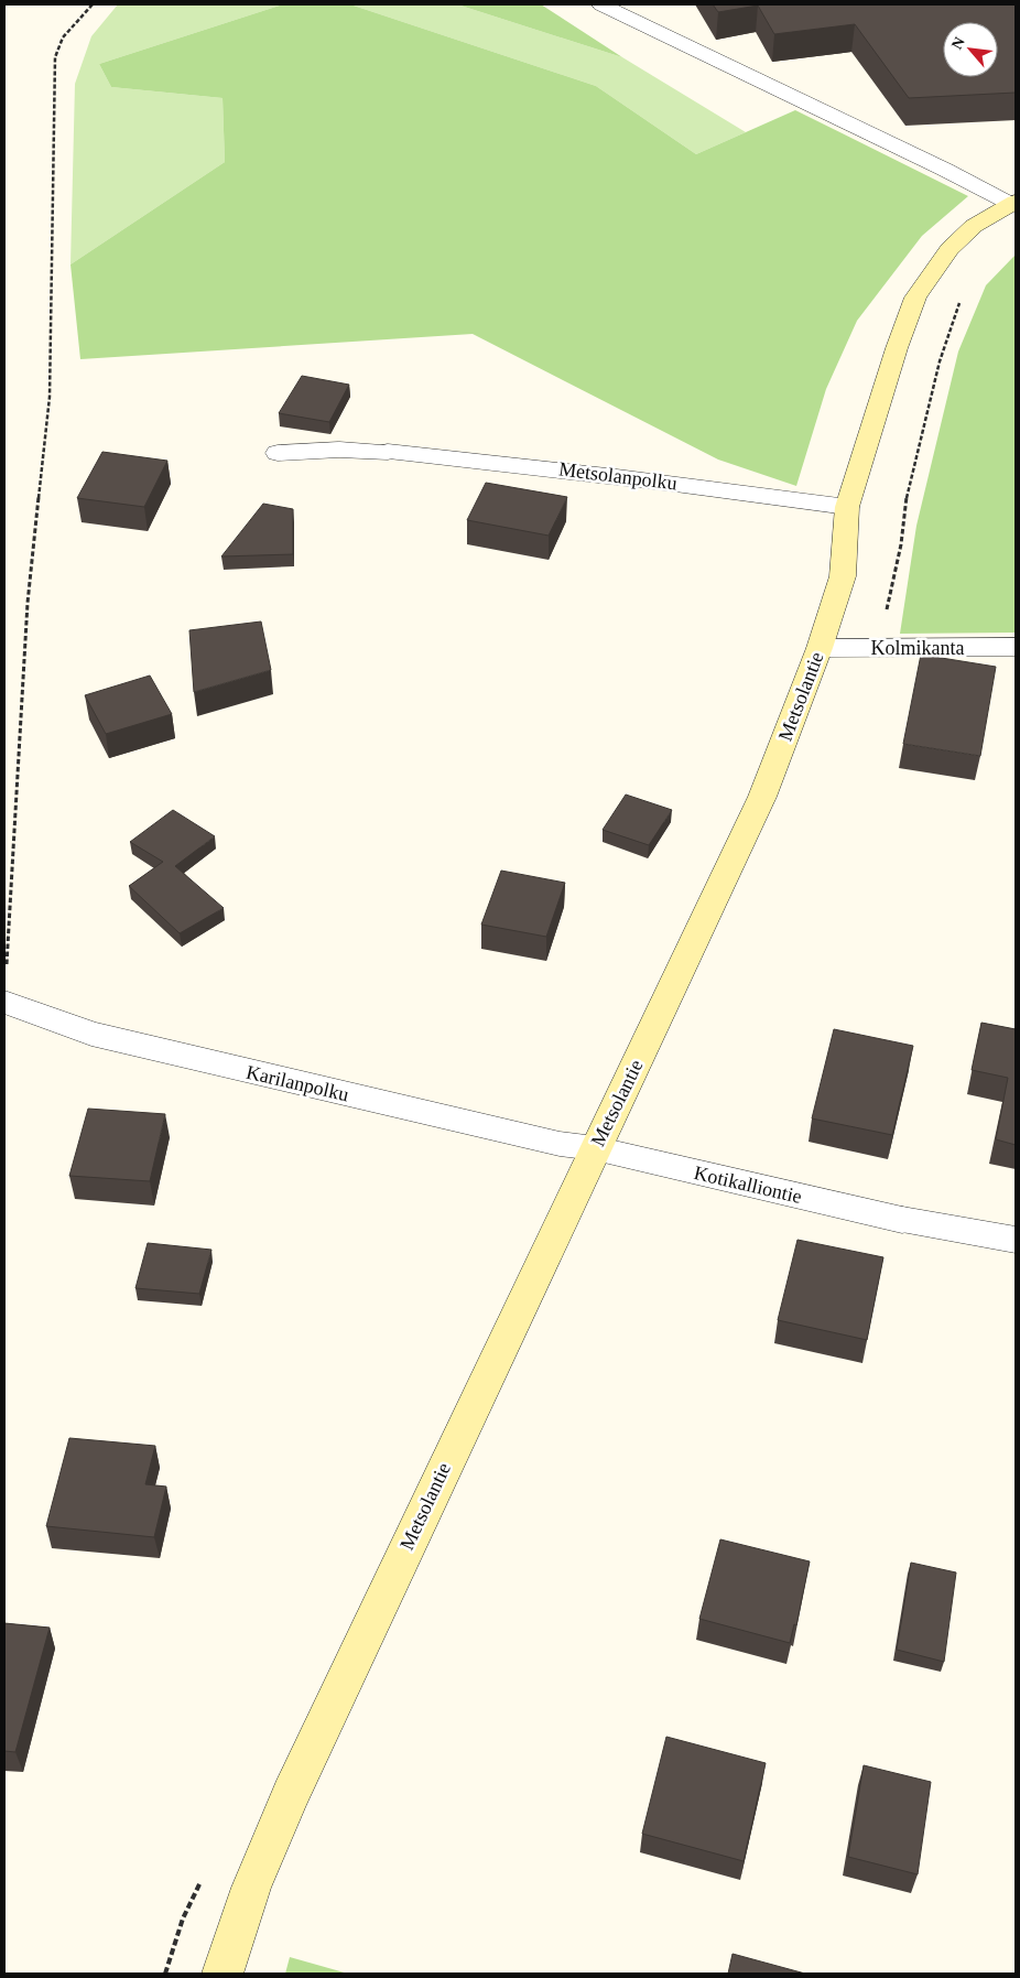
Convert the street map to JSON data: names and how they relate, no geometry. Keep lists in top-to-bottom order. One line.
{"streets":{"street":["Metsolanpolku","Kolmikanta","Metsolantie","Karilanpolku","Kotikalliontie"]},"crossings":[["Metsolanpolku","Metsolantie"],["Kolmikanta","Metsolantie"],["Metsolantie","Karilanpolku"],["Metsolantie","Kotikalliontie"],["Karilanpolku","Kotikalliontie"]],"north":"top left"}
